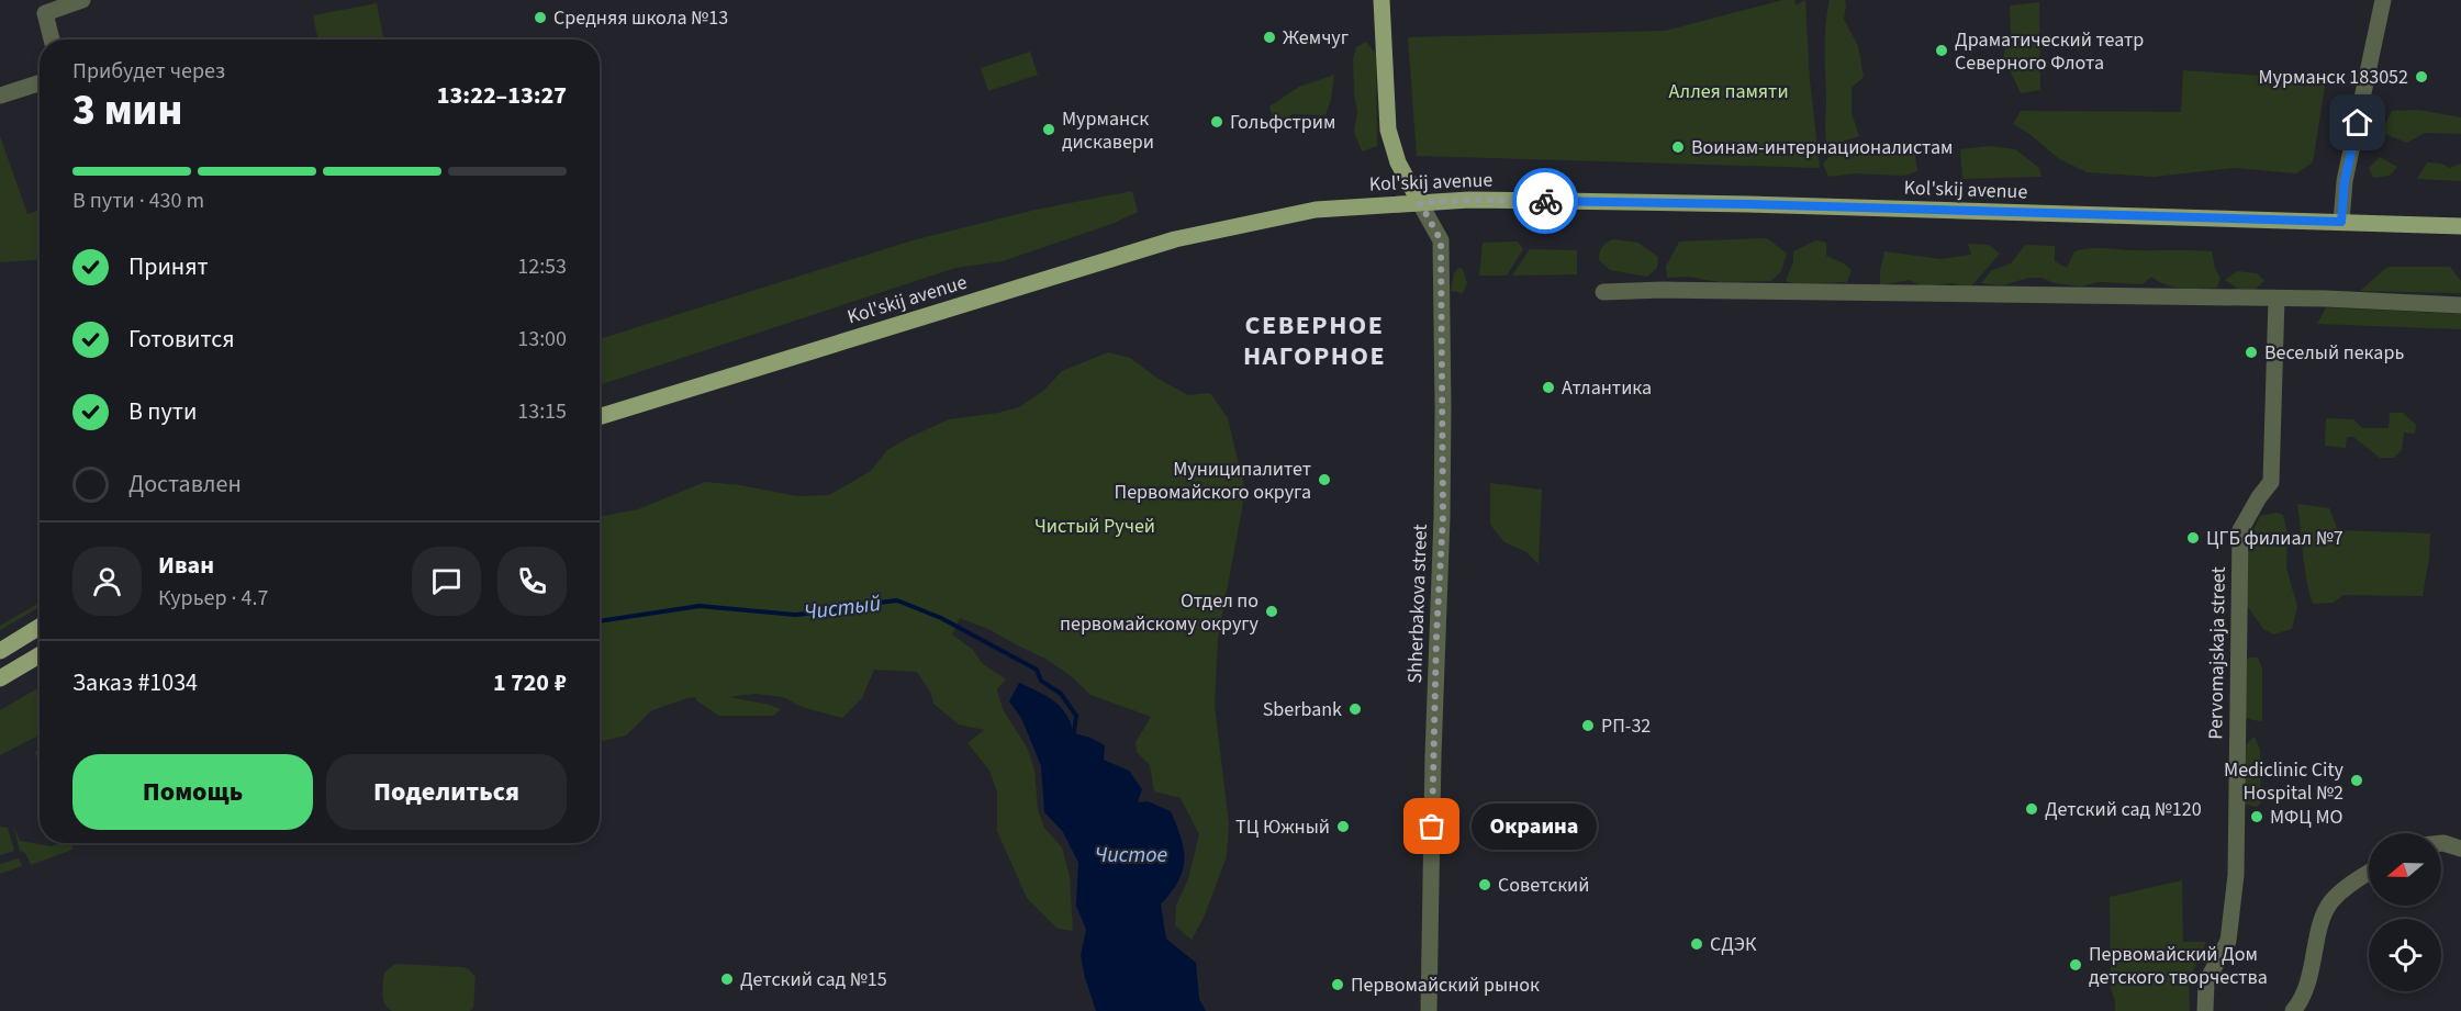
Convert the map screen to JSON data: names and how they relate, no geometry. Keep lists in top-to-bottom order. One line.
{"streets":{"main road":["Kol'skij avenue"],"street":["Shherbakova street","Pervomajskaja street"]},"crossings":[["Kol'skij avenue","Shherbakova street"]],"districts":["СЕВЕРНОЕ НАГОРНОЕ"],"water":["Чистый","Чистое"],"parks":["Аллея памяти","Чистый Ручей"],"places":["Средняя школа №13","Жемчуг","Драматический театр Северного Флота","Мурманск 183052","Гольфстрим","Мурманск дискавери","Воинам-интернационалистам","Веселый пекарь","Атлантика","Муниципалитет Первомайского округа","ЦГБ филиал №7","Отдел по первомайскому округу","Sberbank","РП-32","Mediclinic City Hospital №2","Детский сад №120","МФЦ МО","ТЦ Южный","Окраина","Советский","СДЭК","Первомайский Дом детского творчества","Детский сад №15","Первомайский рынок"],"north":"left","page":{"heading":["3 мин","Прибудет через","13:22–13:27"],"panel":["Иван","Курьер · 4.7","Заказ #1034","1 720 ₽"],"bar":"В пути · 430 m","list":[["Принят","12:53"],["Готовится","13:00"],["В пути","13:15"],"Доставлен"],"buttons":["Помощь","Поделиться"],"bubble":"Окраина"}}
